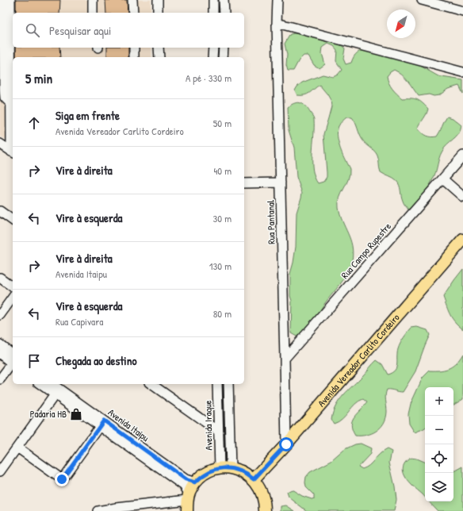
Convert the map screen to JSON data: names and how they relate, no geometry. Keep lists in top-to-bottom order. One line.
{"streets":{"main road":["Avenida Vereador Carlito Cordeiro"],"street":["Rua Pantanal","Rua Campo Rupestre","Avenida Itaipu","Avenida Iraque"]},"crossings":[["Rua Pantanal","Rua Campo Rupestre"],["Rua Pantanal","Avenida Vereador Carlito Cordeiro"]],"places":{"shop":["Padaria HB"]},"north":"bottom left","page":{"search":"Pesquisar aqui","heading":["5 min","A pé · 330 m"],"list":[["Siga em frente","Avenida Vereador Carlito Cordeiro","50 m"],["Vire à direita","40 m"],["Vire à esquerda","30 m"],["Vire à direita","Avenida Itaipu","130 m"],["Vire à esquerda","Rua Capivara","80 m"],"Chegada ao destino"],"map_buttons":["+","−"]}}
